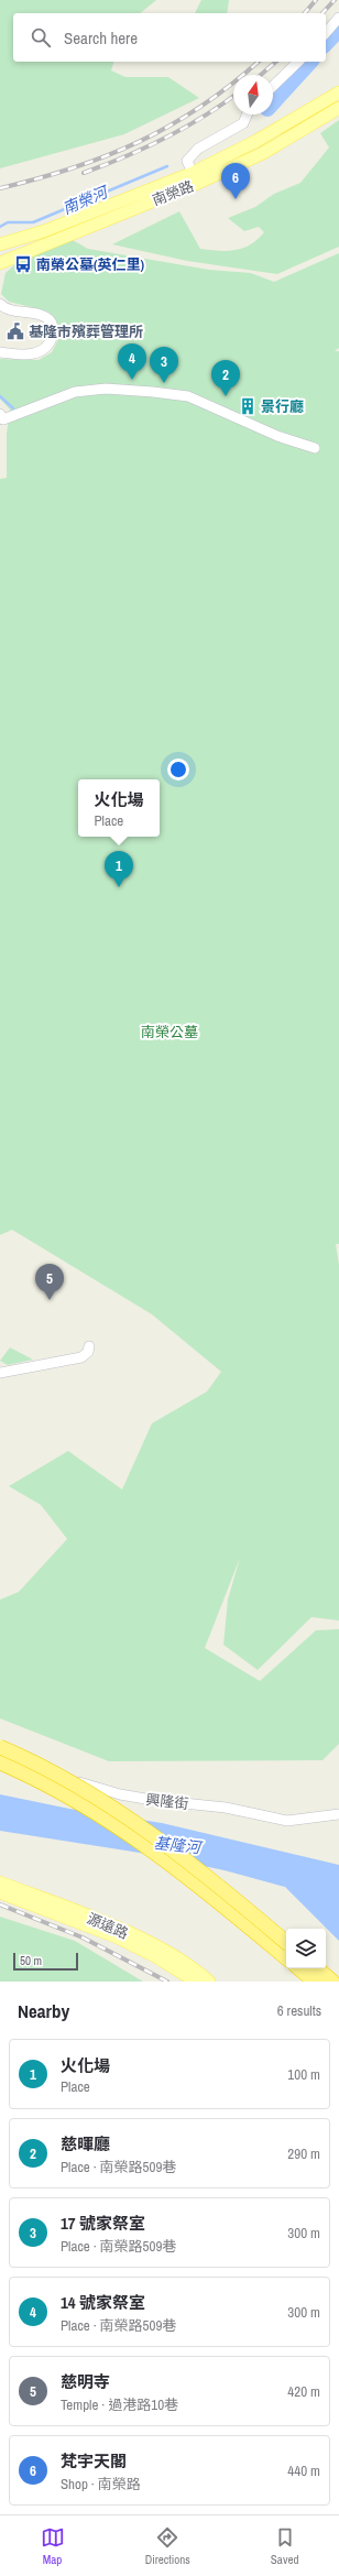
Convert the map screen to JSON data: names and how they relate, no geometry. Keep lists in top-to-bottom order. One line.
{"streets":{"main road":["南榮路","源遠路"],"street":["興隆街"]},"water":["南榮河","基隆河"],"parks":["南榮公墓"],"places":{"bus stop":["南榮公墓(英仁里)"],"public building":["基隆市殯葬管理所"],"building":["景行廳"]},"scale_bar":"50 m","north":"top","page":{"search":"Search here","pins":["6","4","3","2","1","5"],"popup":["火化場","Place"],"scale":"50 m","heading":["Nearby","6 results"],"list":[{"mark":"1","name":"火化場","note":"Place","value":"100 m"},{"mark":"2","name":"慈暉廳","note":"Place · 南榮路509巷","value":"290 m"},{"mark":"3","name":"17 號家祭室","note":"Place · 南榮路509巷","value":"300 m"},{"mark":"4","name":"14 號家祭室","note":"Place · 南榮路509巷","value":"300 m"},{"mark":"5","name":"慈明寺","note":"Temple · 過港路10巷","value":"420 m"},{"mark":"6","name":"梵宇天閣","note":"Shop · 南榮路","value":"440 m"}],"nav":["Map","Directions","Saved"]}}
